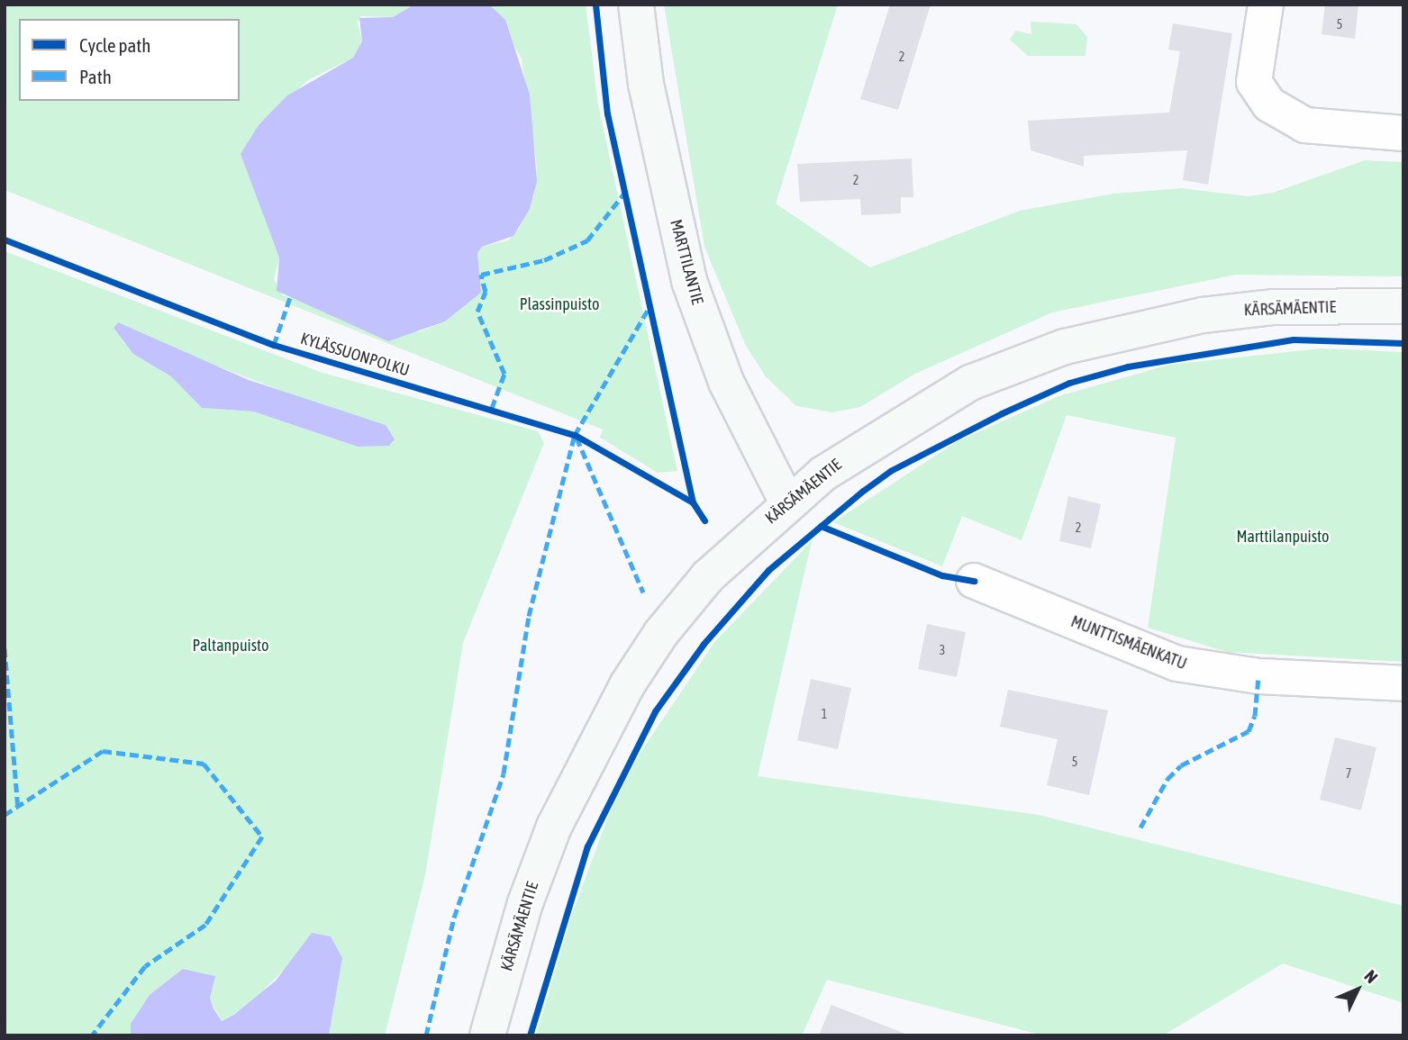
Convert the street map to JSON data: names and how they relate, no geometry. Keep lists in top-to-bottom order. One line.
{"streets":{"street":["MARTTILANTIE","KÄRSÄMÄENTIE","MUNTTISMÄENKATU"],"cycle path":["KYLÄSSUONPOLKU"]},"crossings":[["MARTTILANTIE","KÄRSÄMÄENTIE"]],"parks":["Plassinpuisto","Marttilanpuisto","Paltanpuisto"],"house_numbers":["5","2","2","2","3","1","5","7"],"legend":["Cycle path","Path"],"north":"top right"}
